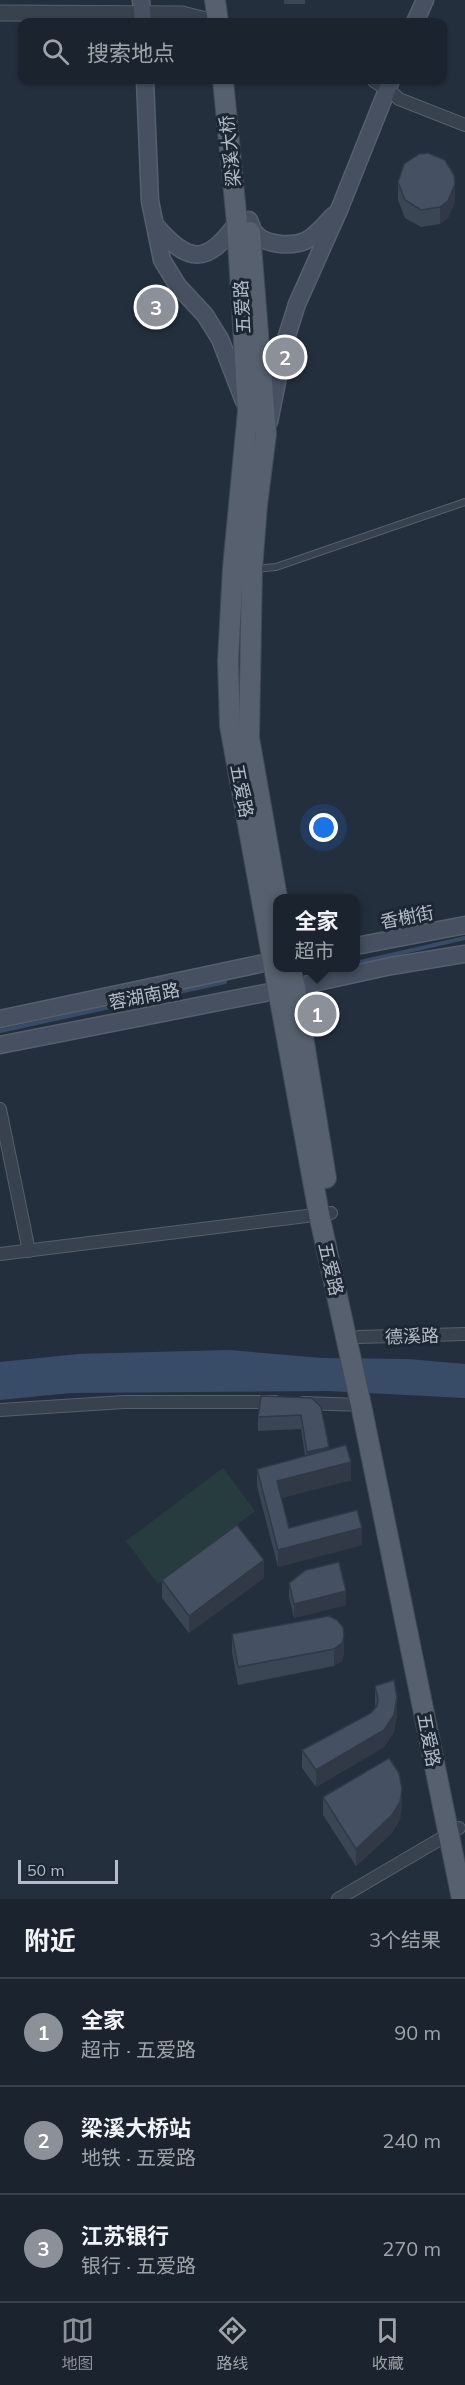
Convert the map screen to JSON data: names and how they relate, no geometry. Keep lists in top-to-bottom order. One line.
{"streets":{"main road":["梁溪大桥","五爱路","香榭街","蓉湖南路"],"street":["德溪路"]},"crossings":[["梁溪大桥","五爱路"],["五爱路","蓉湖南路"],["五爱路","德溪路"]],"scale_bar":"50 m","page":{"search":"搜索地点","pins":["3","2","1"],"popup":["全家","超市"],"scale":"50 m","heading":["附近","3个结果"],"list":[{"mark":"1","name":"全家","note":"超市 · 五爱路","value":"90 m"},{"mark":"2","name":"梁溪大桥站","note":"地铁 · 五爱路","value":"240 m"},{"mark":"3","name":"江苏银行","note":"银行 · 五爱路","value":"270 m"}],"nav":["地图","路线","收藏"]}}
